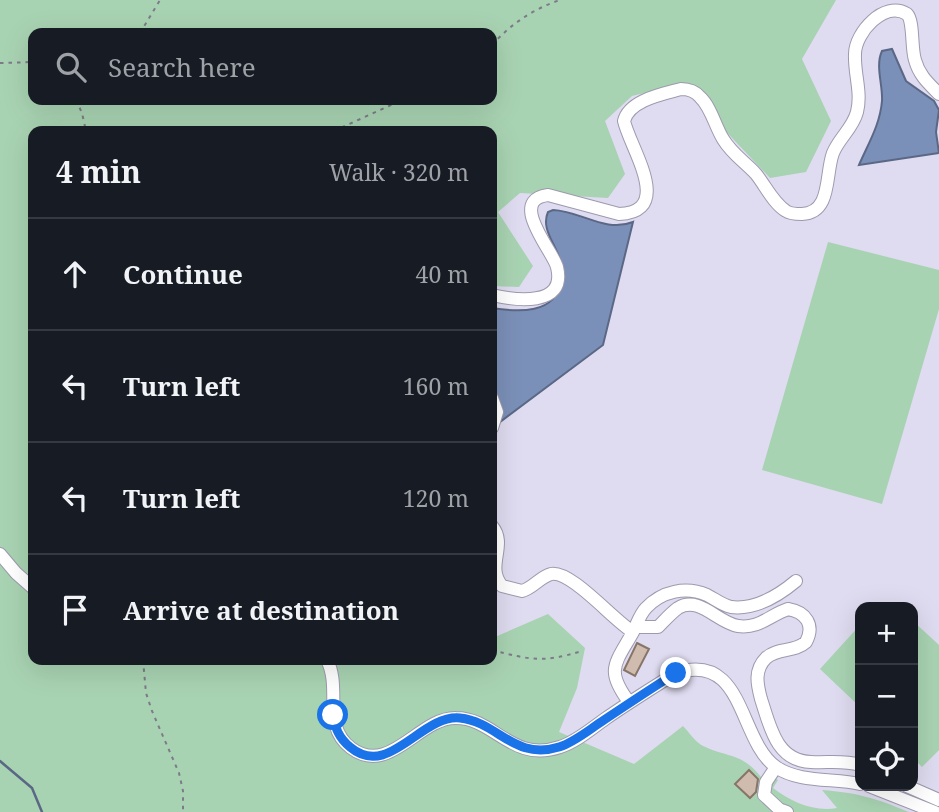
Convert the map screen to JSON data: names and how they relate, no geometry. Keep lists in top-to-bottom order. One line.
{"page":{"search":"Search here","heading":["4 min","Walk · 320 m"],"list":[["Continue","40 m"],["Turn left","160 m"],["Turn left","120 m"],"Arrive at destination"],"map_buttons":["+","−"]}}
